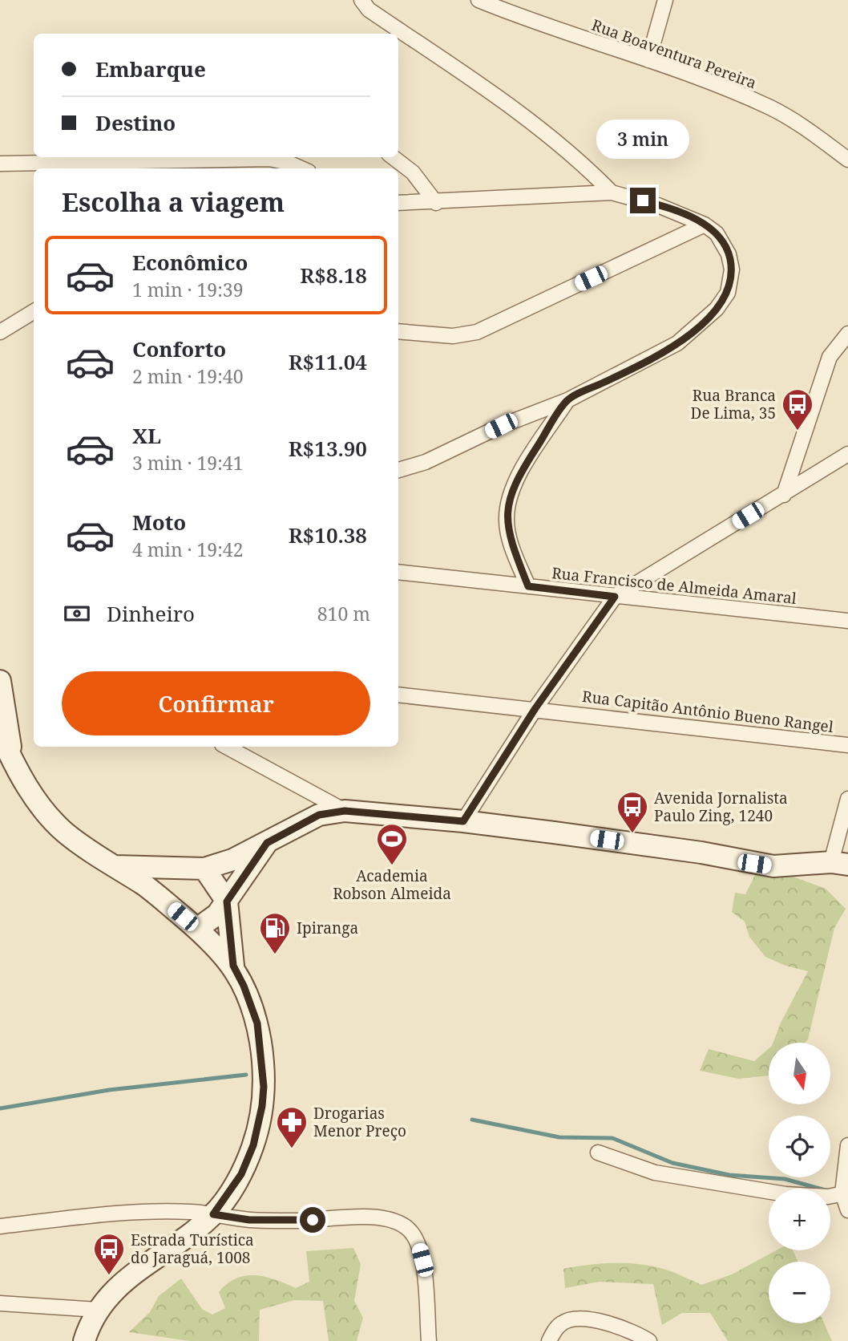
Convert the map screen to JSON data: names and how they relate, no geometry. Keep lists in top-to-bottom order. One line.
{"streets":{"street":["Rua Boaventura Pereira","Rua Francisco de Almeida Amaral","Rua Capitão Antônio Bueno Rangel"]},"places":{"bus stop":["Rua Branca De Lima, 35","Avenida Jornalista Paulo Zing, 1240","Estrada Turística do Jaraguá, 1008"],"sports":["Academia Robson Almeida"],"fuel station":["Ipiranga"],"pharmacy":["Drogarias Menor Preço"]},"north":"bottom","page":{"banner":["Embarque","Destino"],"bubble":"3 min","heading":"Escolha a viagem","list":[{"name":"Econômico","note":"1 min · 19:39","value":"R$8.18"},{"name":"Conforto","note":"2 min · 19:40","value":"R$11.04"},{"name":"XL","note":"3 min · 19:41","value":"R$13.90"},{"name":"Moto","note":"4 min · 19:42","value":"R$10.38"}],"pay":["Dinheiro","810 m"],"buttons":"Confirmar","map_buttons":["+","−"]}}
